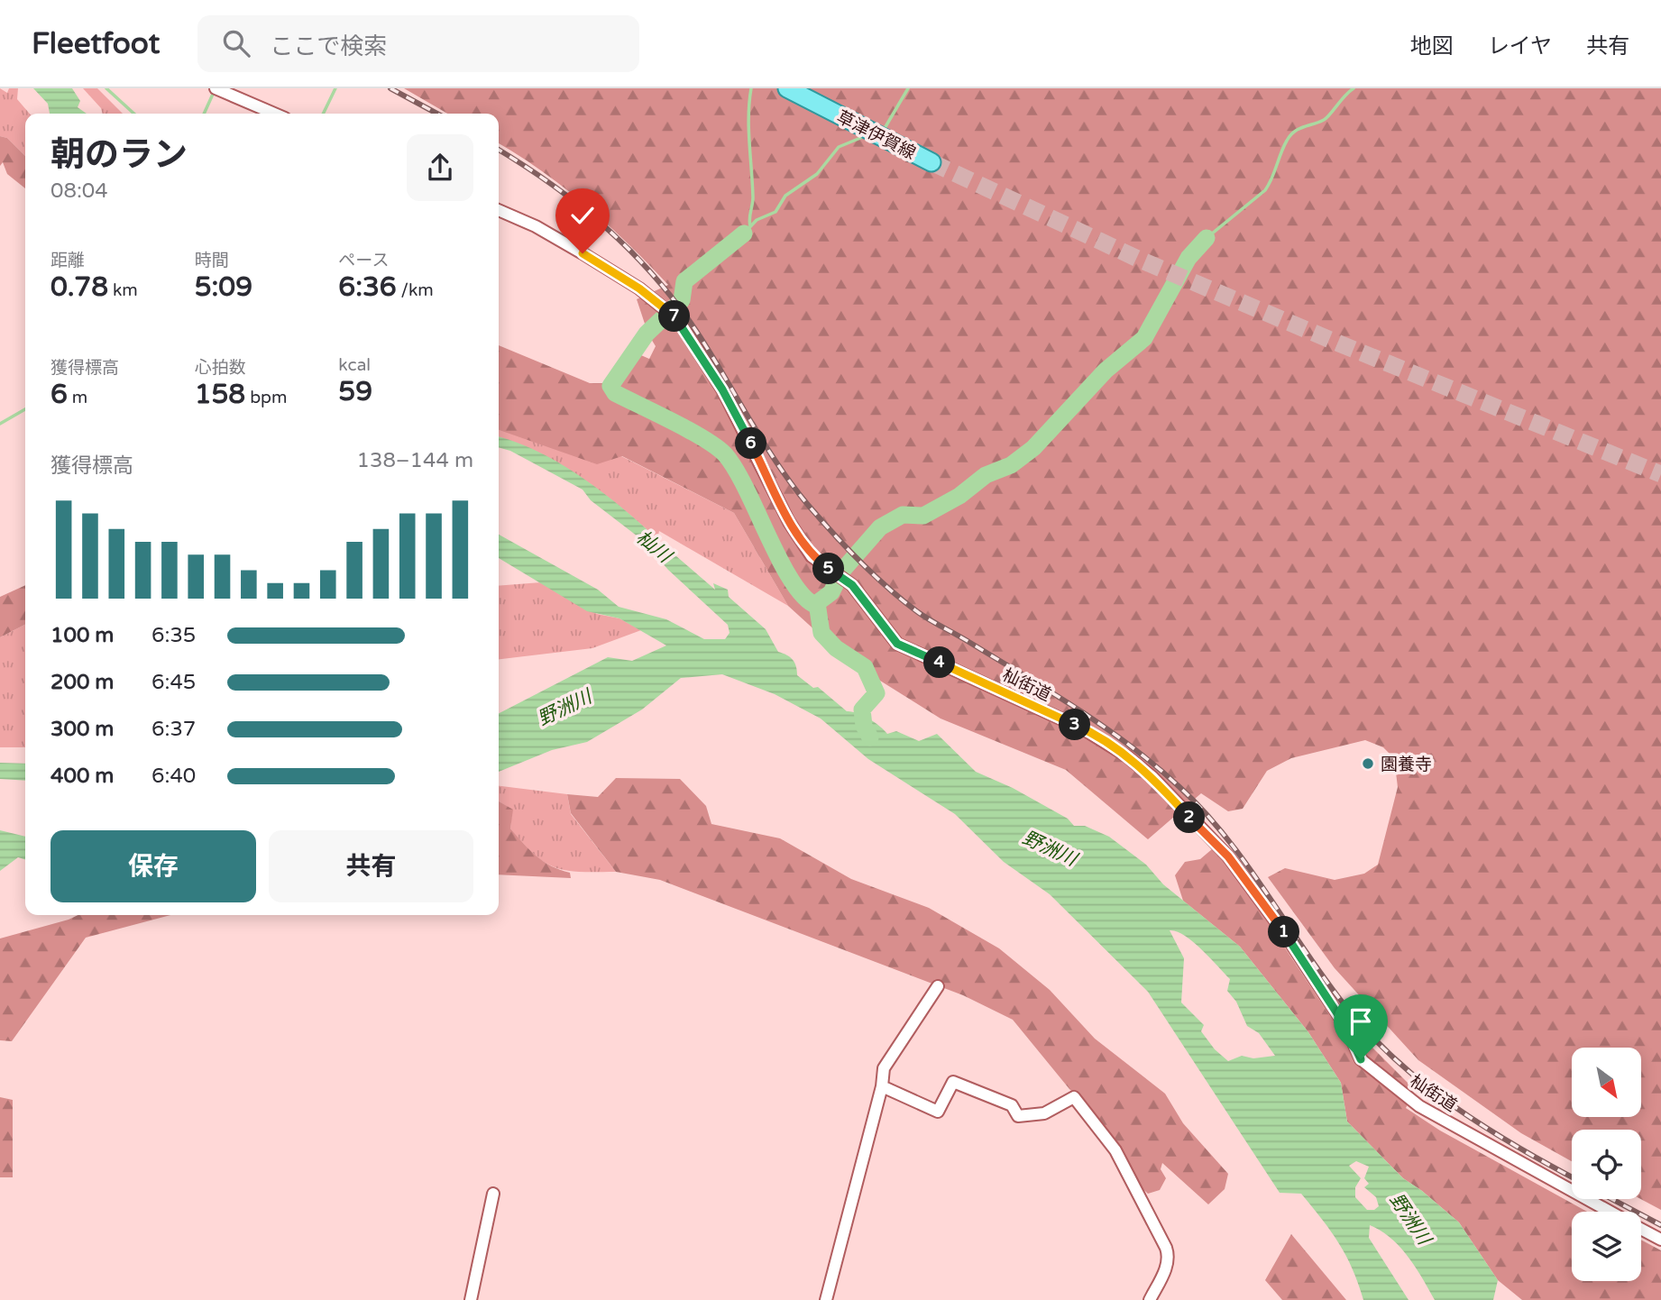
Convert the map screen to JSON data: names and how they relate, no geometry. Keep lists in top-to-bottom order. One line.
{"streets":{"main road":["草津伊賀線"],"street":["杣街道"]},"water":["杣川","野洲川"],"places":["園養寺"],"north":"bottom right","page":{"header":"Fleetfoot","search":"ここで検索","nav":["地図","レイヤ","共有"],"heading":["朝のラン","08:04"],"stats":[["距離","0.78 km"],["時間","5:09"],["ペース","6:36 /km"],["獲得標高","6 m"],["心拍数","158 bpm"],["kcal","59"]],"pins":["7","6","5","4","3","2","1"],"chart":["獲得標高","138–144 m"],"list":[{"name":"100 m","note":"6:35"},{"name":"200 m","note":"6:45"},{"name":"300 m","note":"6:37"},{"name":"400 m","note":"6:40"}],"buttons":["保存","共有"]}}
